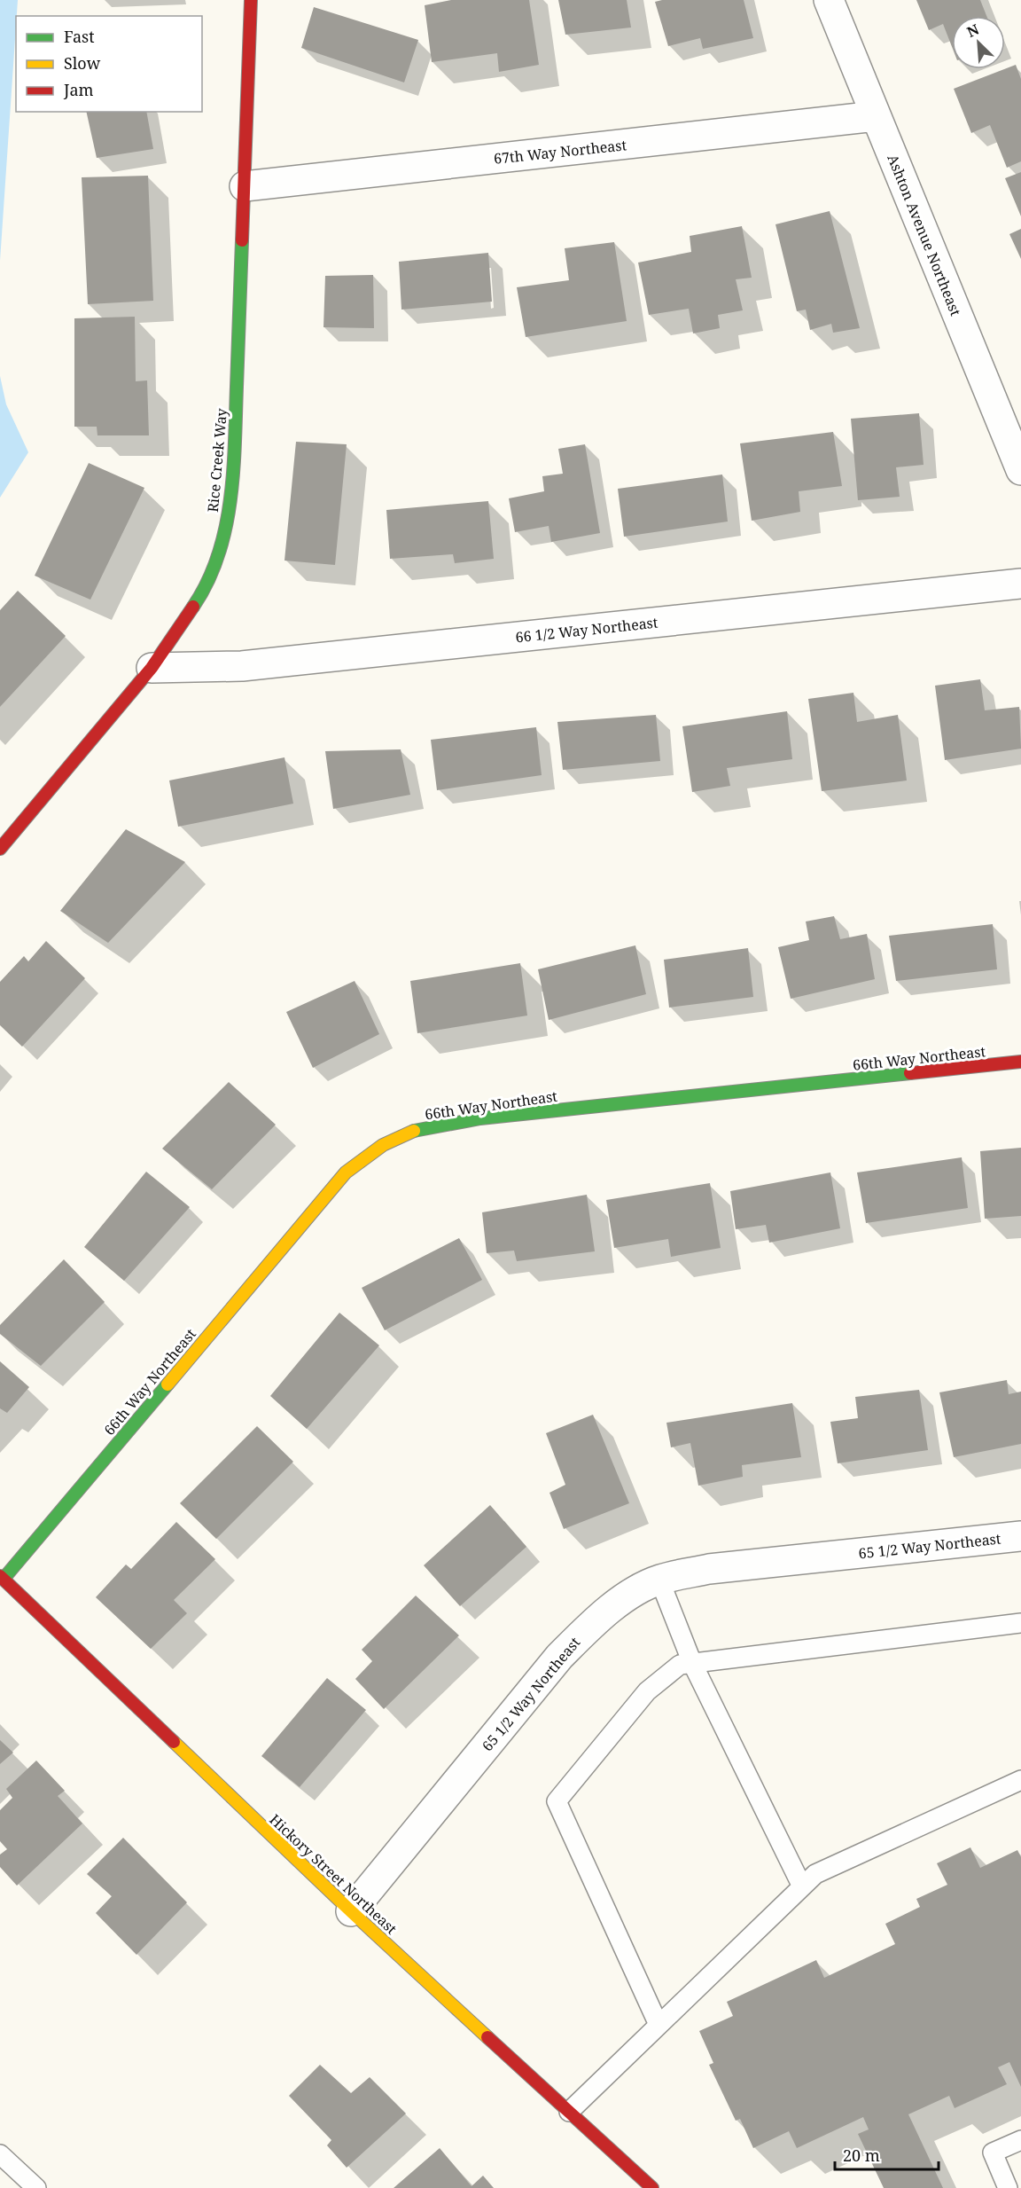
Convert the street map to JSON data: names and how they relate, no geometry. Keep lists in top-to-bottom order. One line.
{"streets":{"street":["67th Way Northeast","Ashton Avenue Northeast","Rice Creek Way","66 1/2 Way Northeast","66th Way Northeast","65 1/2 Way Northeast","Hickory Street Northeast"]},"crossings":[["67th Way Northeast","Ashton Avenue Northeast"],["67th Way Northeast","Rice Creek Way"],["Rice Creek Way","66 1/2 Way Northeast"],["66th Way Northeast","Hickory Street Northeast"],["65 1/2 Way Northeast","Hickory Street Northeast"]],"legend":["Fast","Slow","Jam"],"scale_bar":"20 m","north":"top left"}
